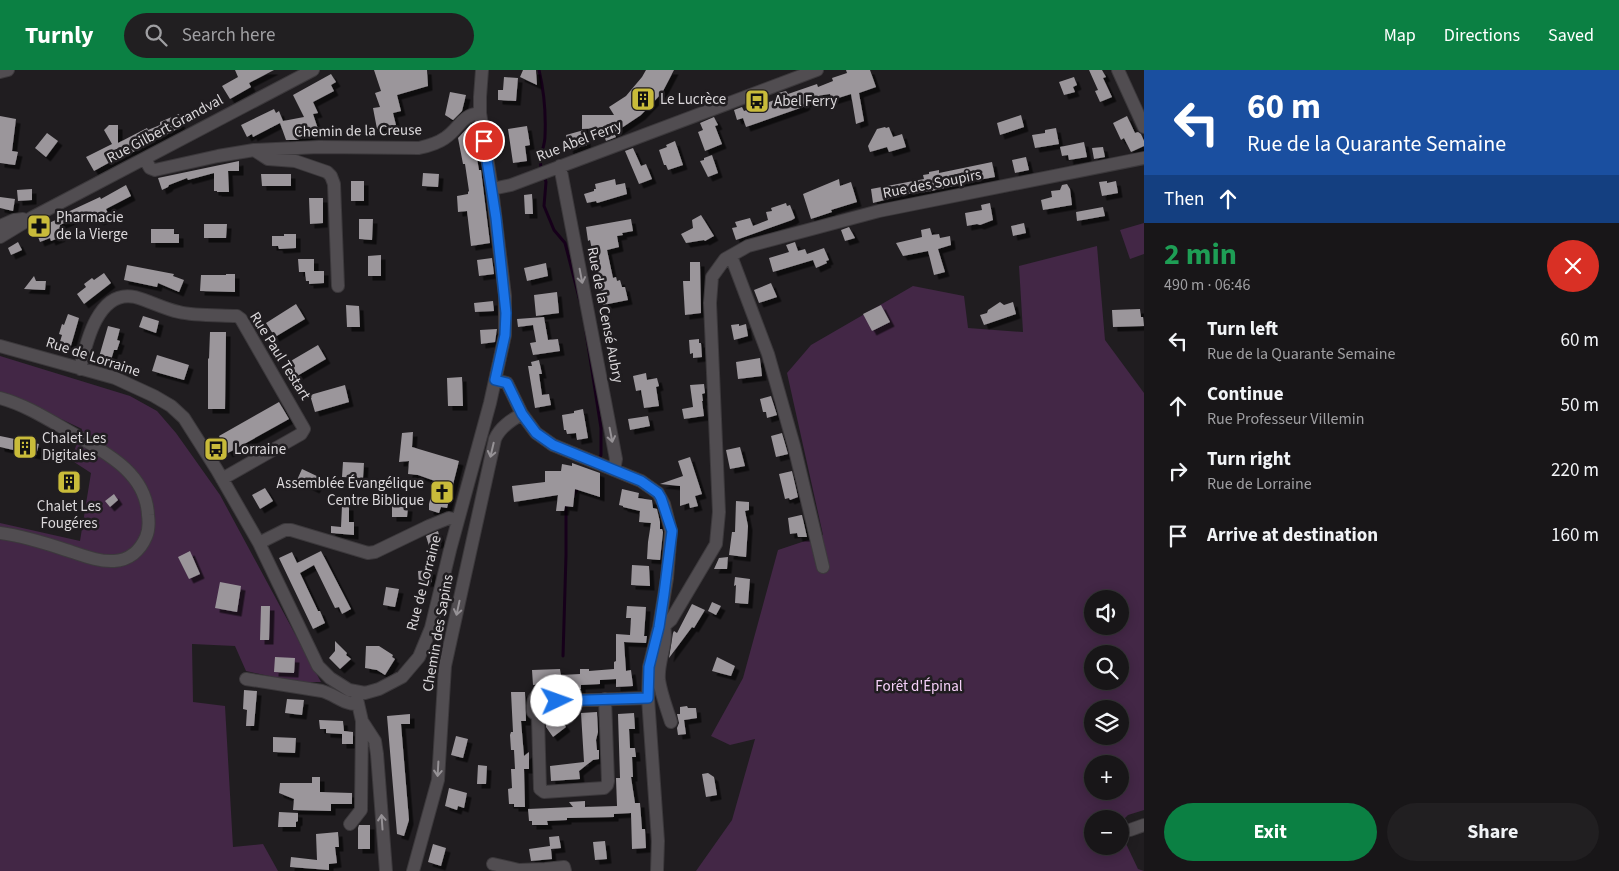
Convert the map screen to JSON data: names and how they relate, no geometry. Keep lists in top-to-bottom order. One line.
{"streets":{"street":["Rue Gilbert Grandval","Chemin de la Creuse","Rue Abel Ferry","Rue des Soupirs","Rue de la Censé Aubry","Rue Paul Testart","Rue de Lorraine","Chemin des Sapins"]},"crossings":[["Rue Gilbert Grandval","Chemin de la Creuse"],["Chemin de la Creuse","Rue de Lorraine"],["Rue Abel Ferry","Rue de la Censé Aubry"],["Rue Abel Ferry","Rue de Lorraine"],["Rue Paul Testart","Rue de Lorraine"]],"one_way":["Rue de la Censé Aubry"],"parks":["Forêt d'Épinal"],"places":{"building":["Le Lucrèce","Chalet Les Digitales","Chalet Les Fougéres"],"bus stop":["Abel Ferry","Lorraine"],"pharmacy":["Pharmacie de la Vierge"],"church":["Assemblée Évangélique Centre Biblique"]},"page":{"header":"Turnly","search":"Search here","nav":["Map","Directions","Saved"],"turn":["60 m","Rue de la Quarante Semaine"],"then":"Then","heading":["2 min","490 m · 06:46"],"list":[{"name":"Turn left","note":"Rue de la Quarante Semaine","value":"60 m"},{"name":"Continue","note":"Rue Professeur Villemin","value":"50 m"},{"name":"Turn right","note":"Rue de Lorraine","value":"220 m"},{"name":"Arrive at destination","value":"160 m"}],"map_buttons":["+","−"],"buttons":["Exit","Share"]}}
